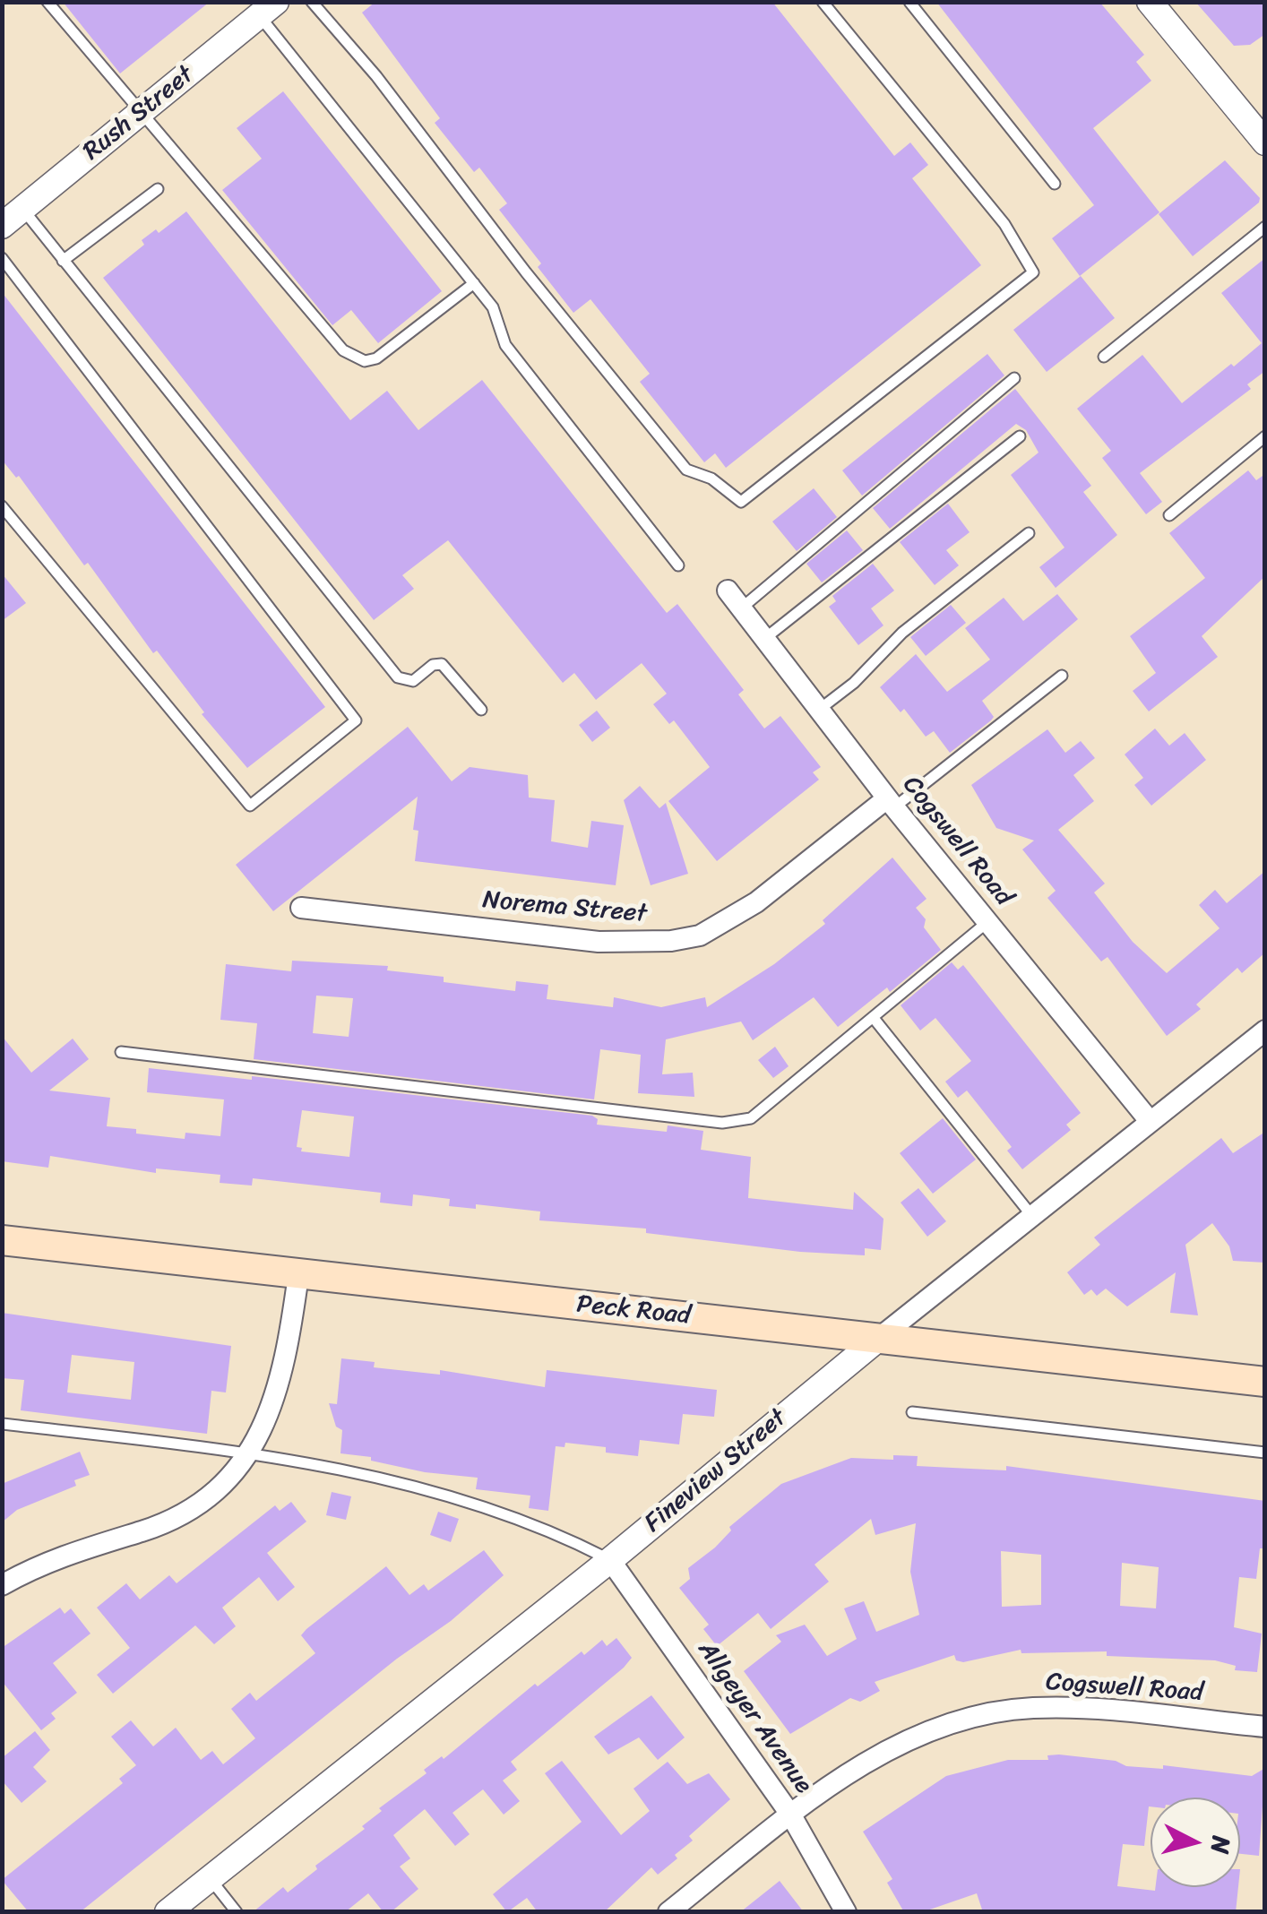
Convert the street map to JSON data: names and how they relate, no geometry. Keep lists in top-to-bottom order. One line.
{"streets":{"main road":["Peck Road"],"street":["Rush Street","Cogswell Road","Norema Street","Fineview Street","Allgeyer Avenue"]},"crossings":[["Cogswell Road","Norema Street"],["Cogswell Road","Fineview Street"],["Cogswell Road","Allgeyer Avenue"],["Peck Road","Fineview Street"],["Fineview Street","Allgeyer Avenue"]],"north":"right"}
